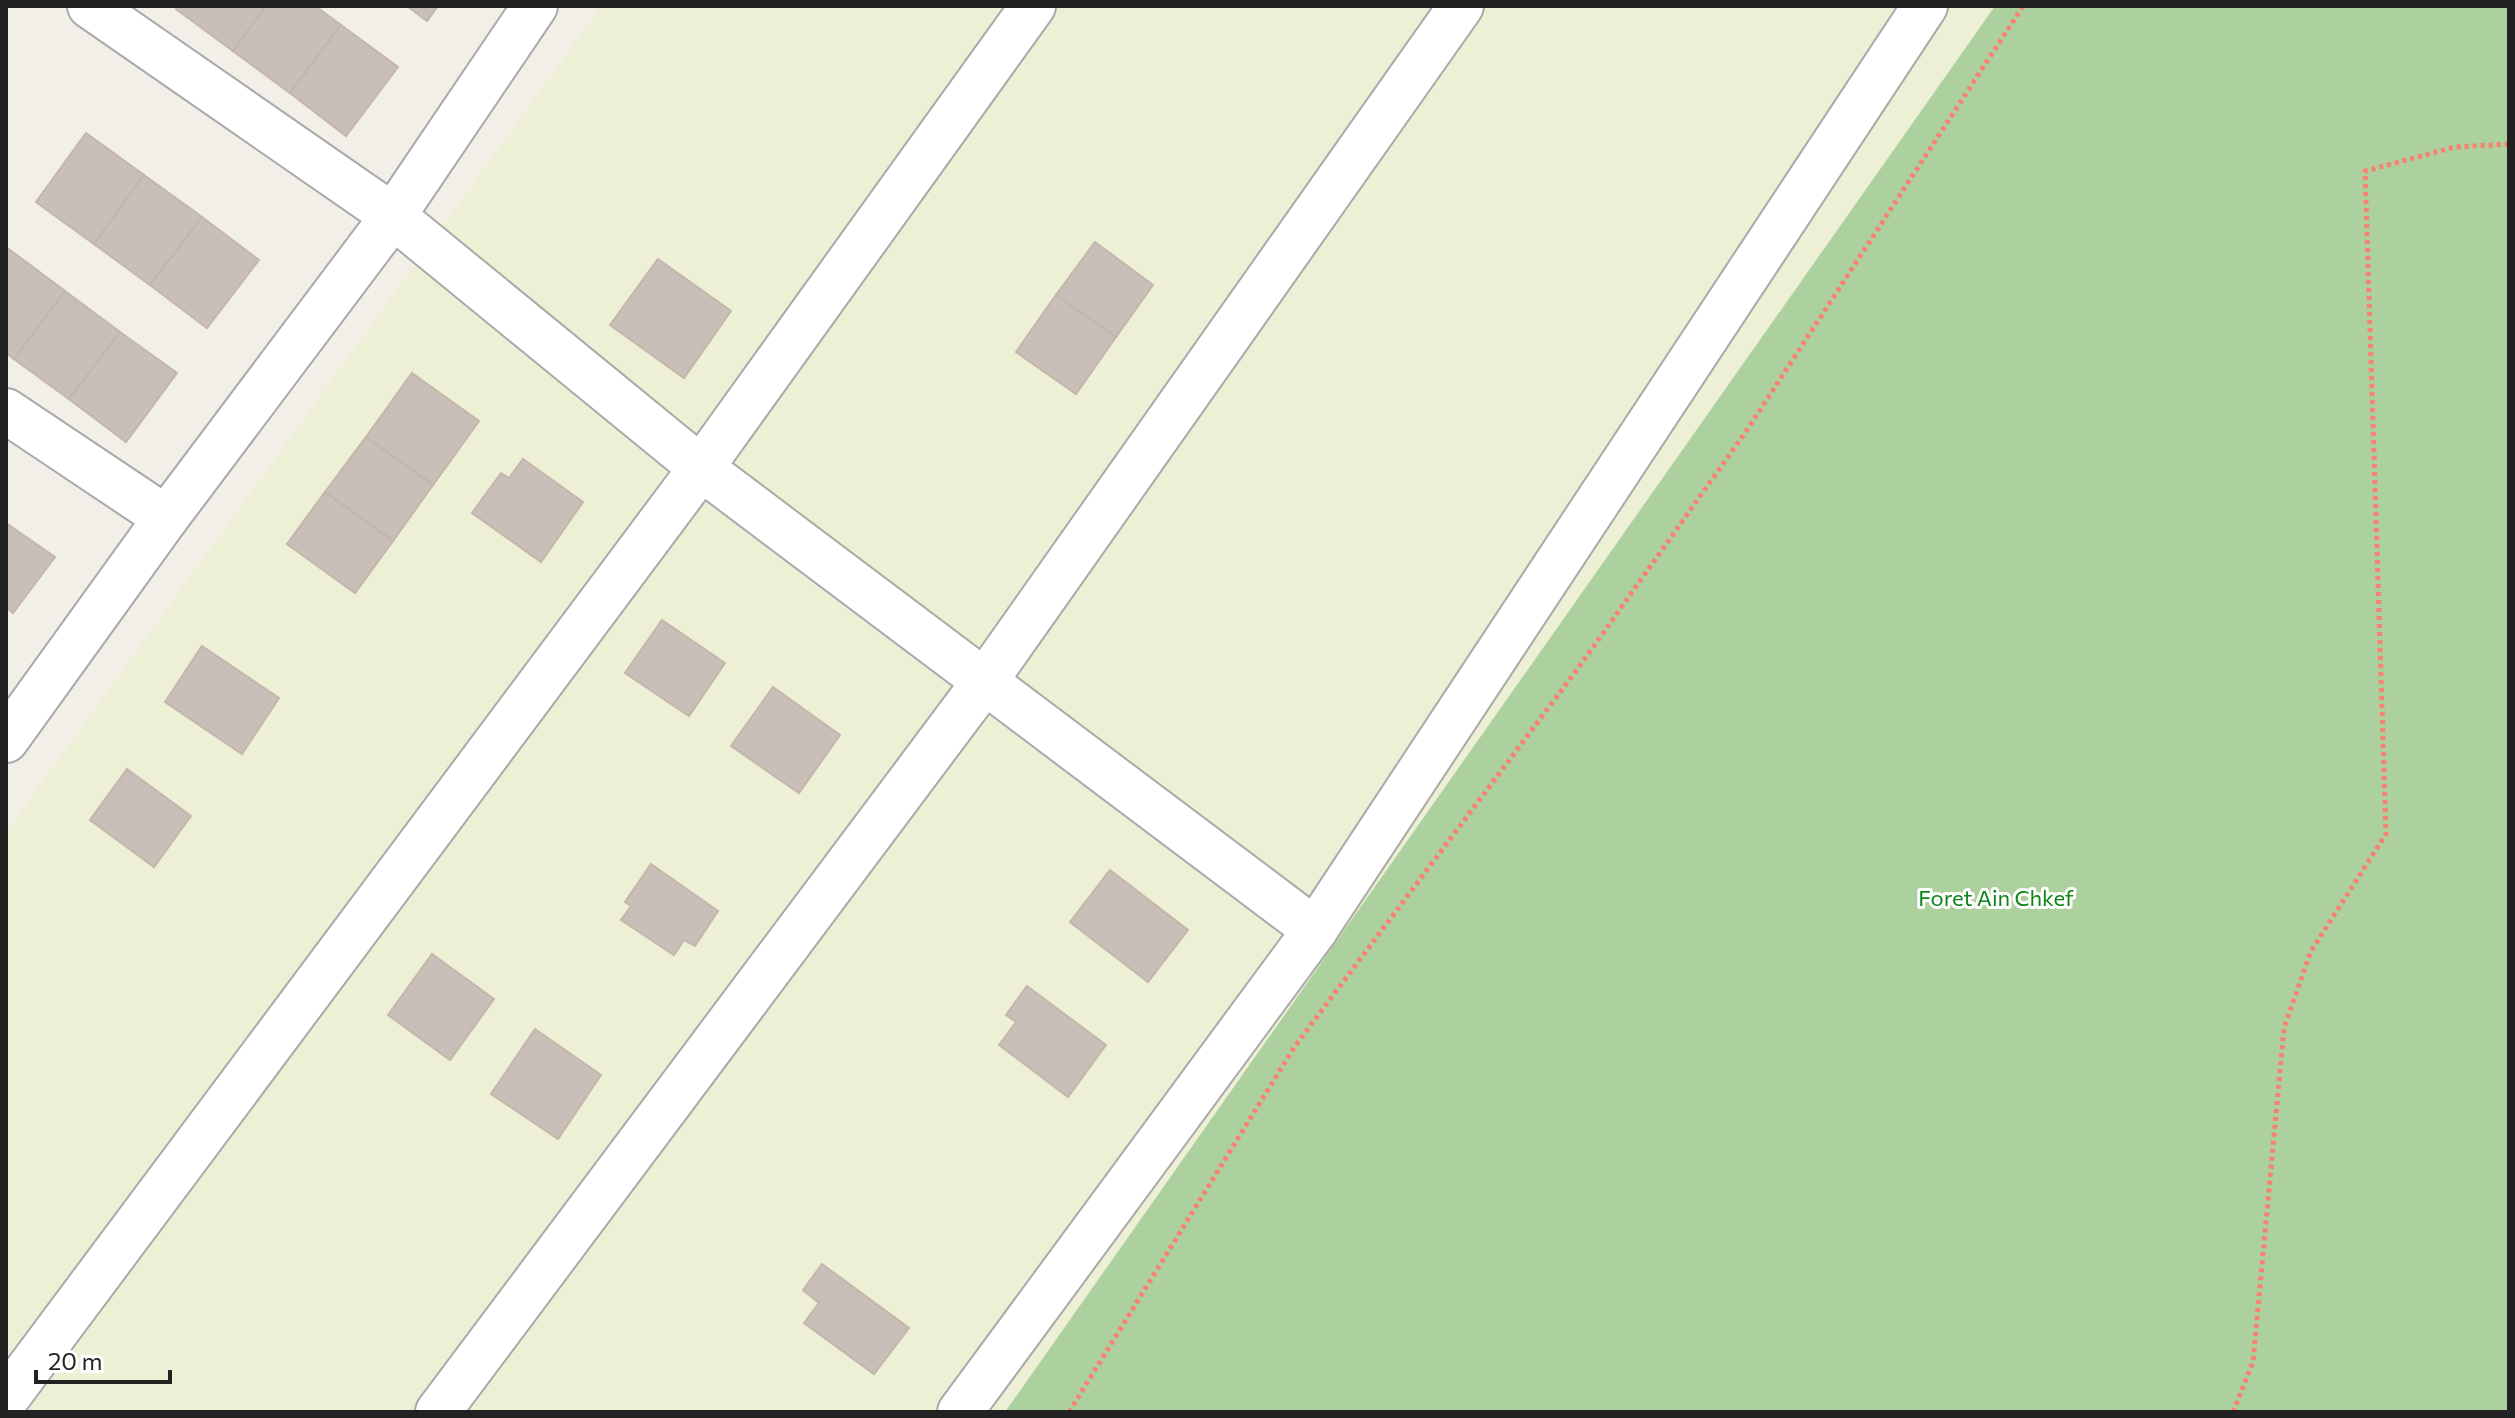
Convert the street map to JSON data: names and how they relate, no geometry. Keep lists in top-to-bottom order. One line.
{"parks":["Foret Ain Chkef"],"scale_bar":"20 m"}
